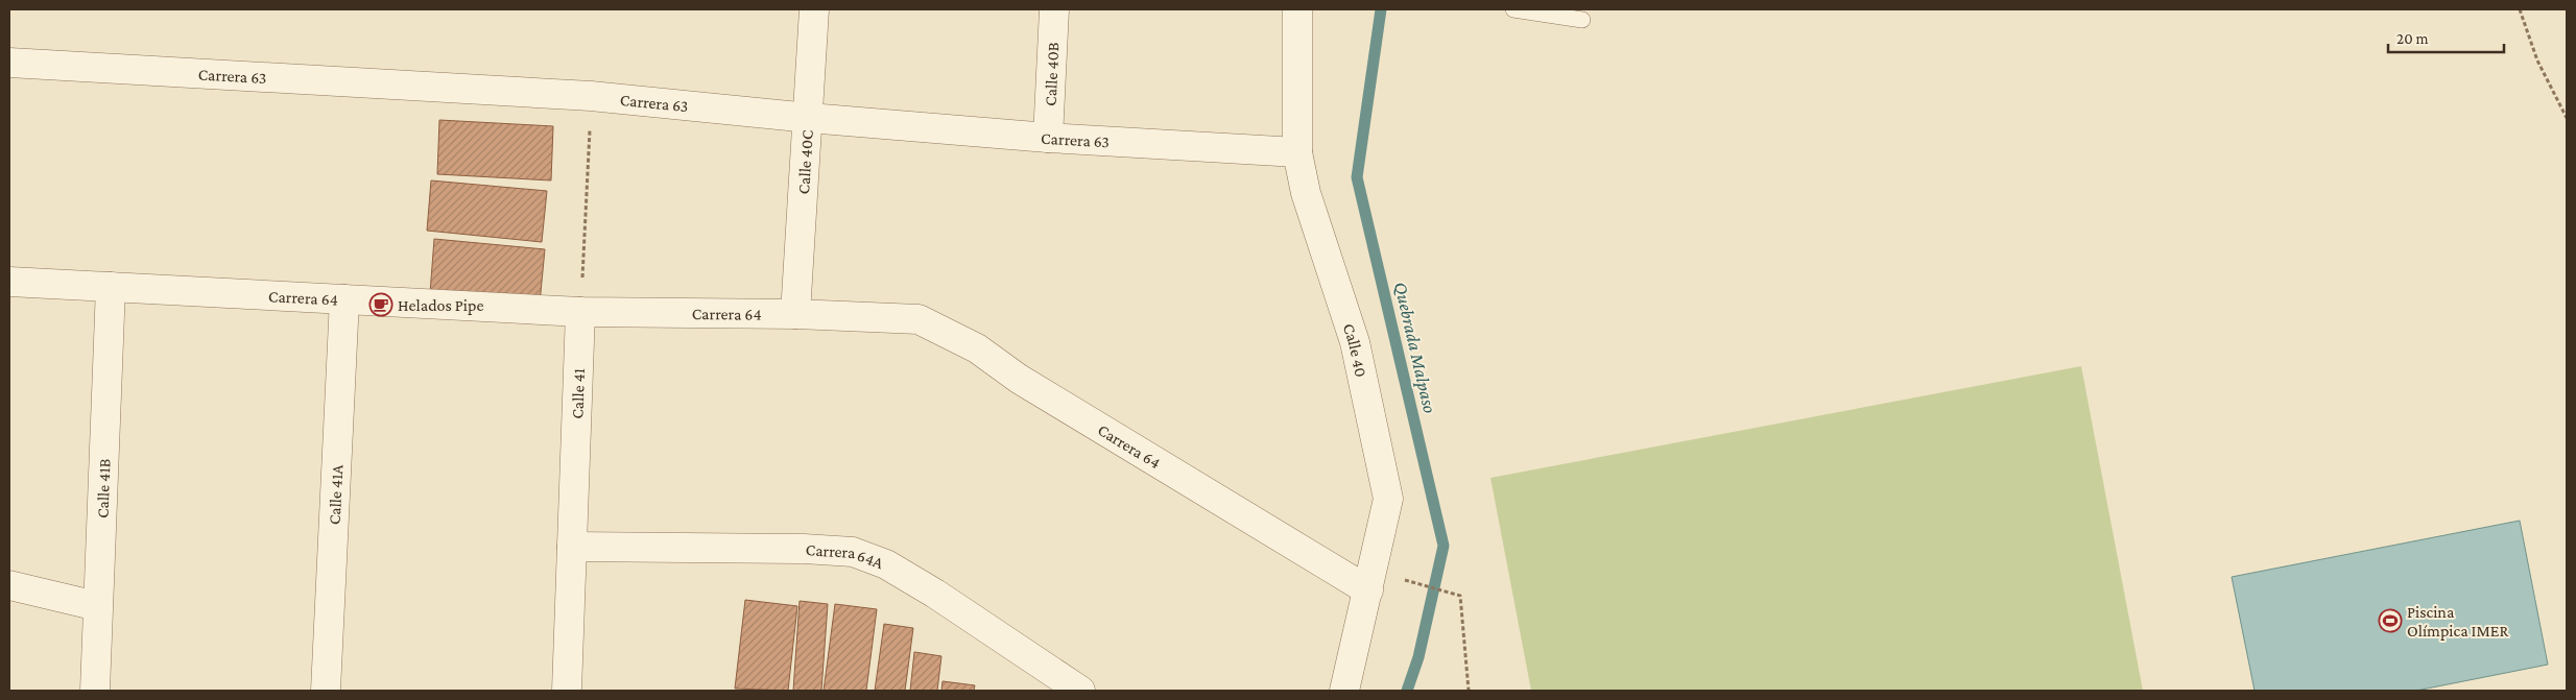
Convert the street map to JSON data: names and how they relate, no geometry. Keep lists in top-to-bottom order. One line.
{"streets":{"street":["Calle 40B","Carrera 63","Calle 40C","Carrera 64","Calle 40","Calle 41","Calle 41B","Calle 41A","Carrera 64A"]},"crossings":[["Calle 40B","Carrera 63"],["Carrera 63","Calle 40C"],["Carrera 63","Calle 40"],["Calle 40C","Carrera 64"],["Carrera 64","Calle 40"],["Carrera 64","Calle 41"],["Carrera 64","Calle 41B"],["Carrera 64","Calle 41A"],["Calle 41","Carrera 64A"]],"water":["Quebrada Malpaso"],"places":{"cafe":["Helados Pipe"],"sports":["Piscina Olímpica IMER"]},"scale_bar":"20 m"}
